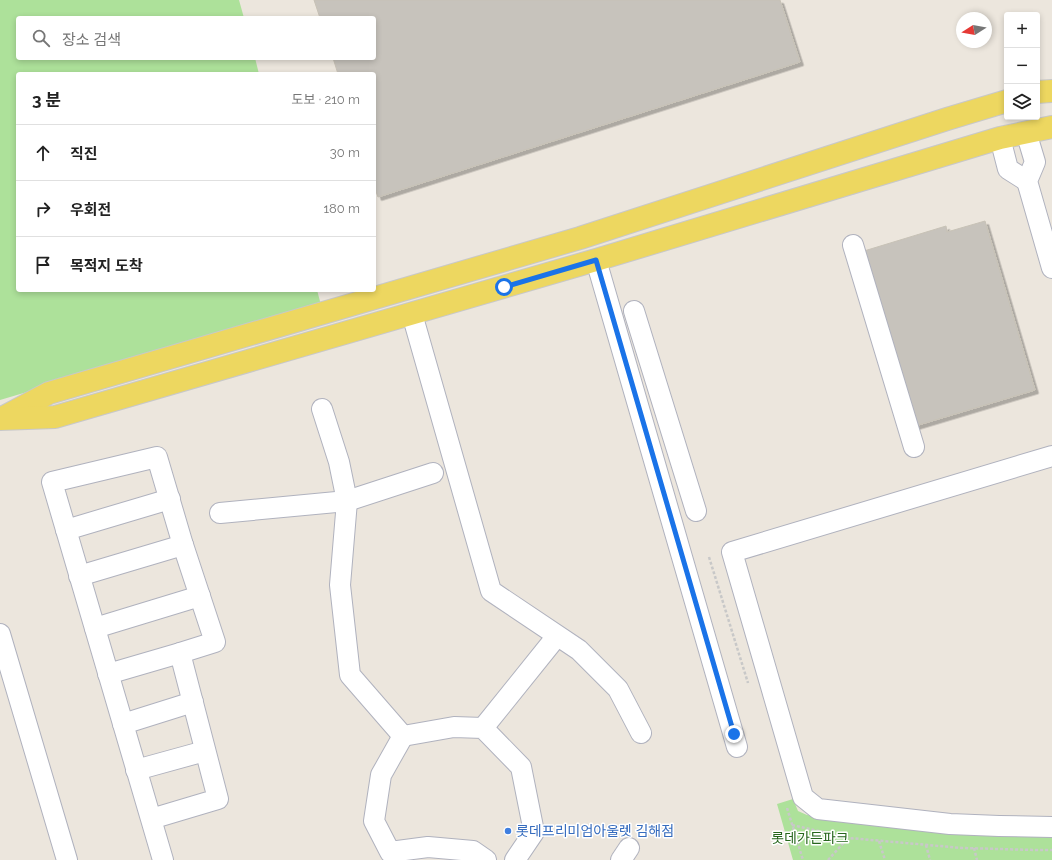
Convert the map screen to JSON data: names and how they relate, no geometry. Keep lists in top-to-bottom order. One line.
{"parks":["롯데가든파크"],"places":["롯데프리미엄아울렛 김해점"],"north":"left","page":{"map_buttons":["+","−"],"search":"장소 검색","heading":["3 분","도보 · 210 m"],"list":[["직진","30 m"],["우회전","180 m"],"목적지 도착"]}}
